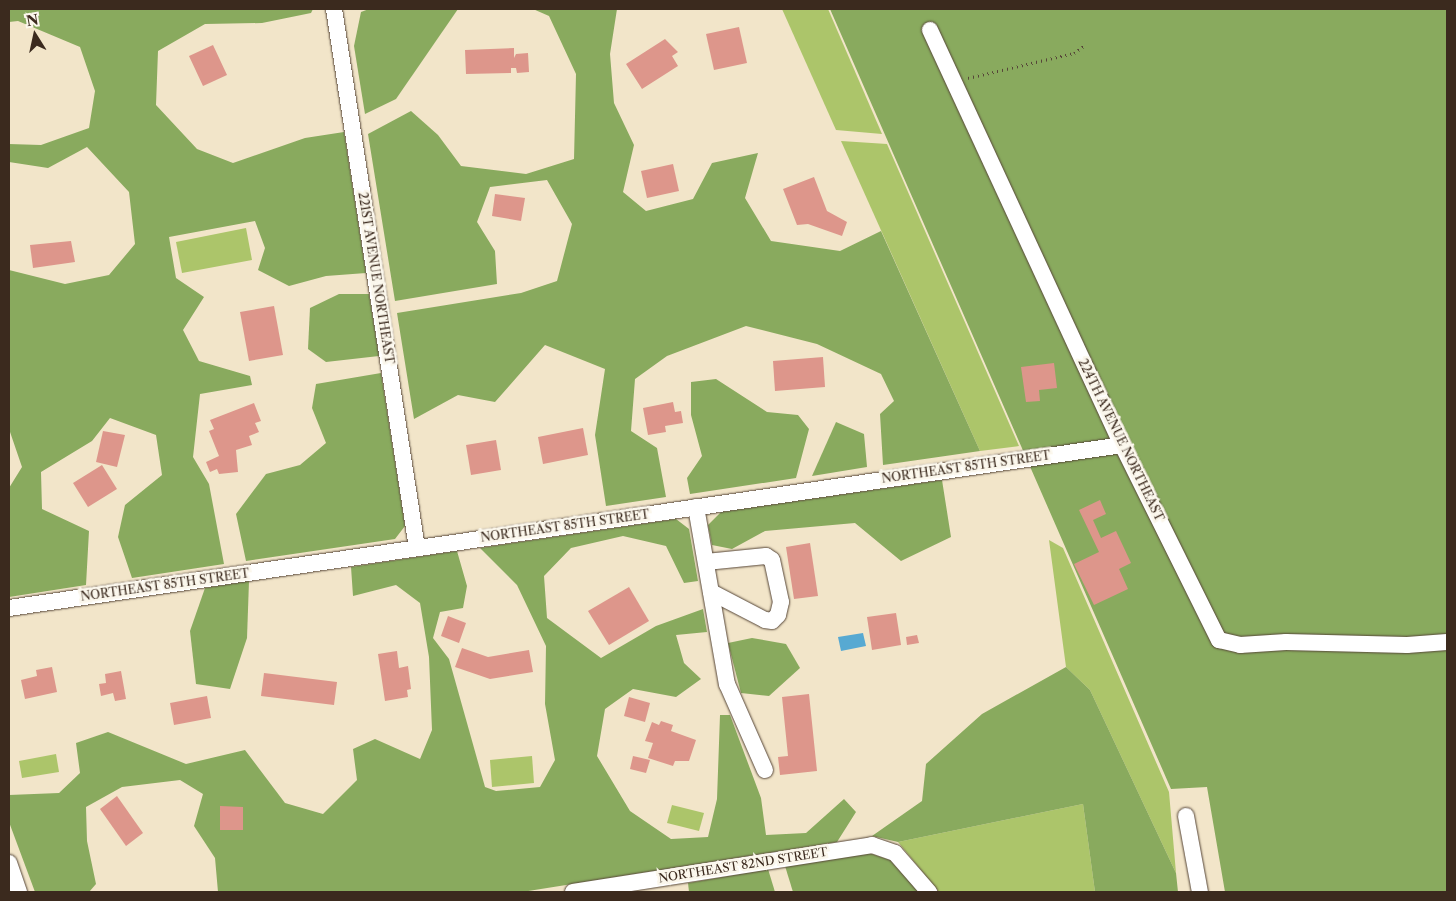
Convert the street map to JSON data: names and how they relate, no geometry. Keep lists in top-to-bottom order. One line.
{"streets":{"street":["221ST AVENUE NORTHEAST","224TH AVENUE NORTHEAST","NORTHEAST 85TH STREET","NORTHEAST 82ND STREET"]},"crossings":[["221ST AVENUE NORTHEAST","NORTHEAST 85TH STREET"],["224TH AVENUE NORTHEAST","NORTHEAST 85TH STREET"]],"north":"top"}
